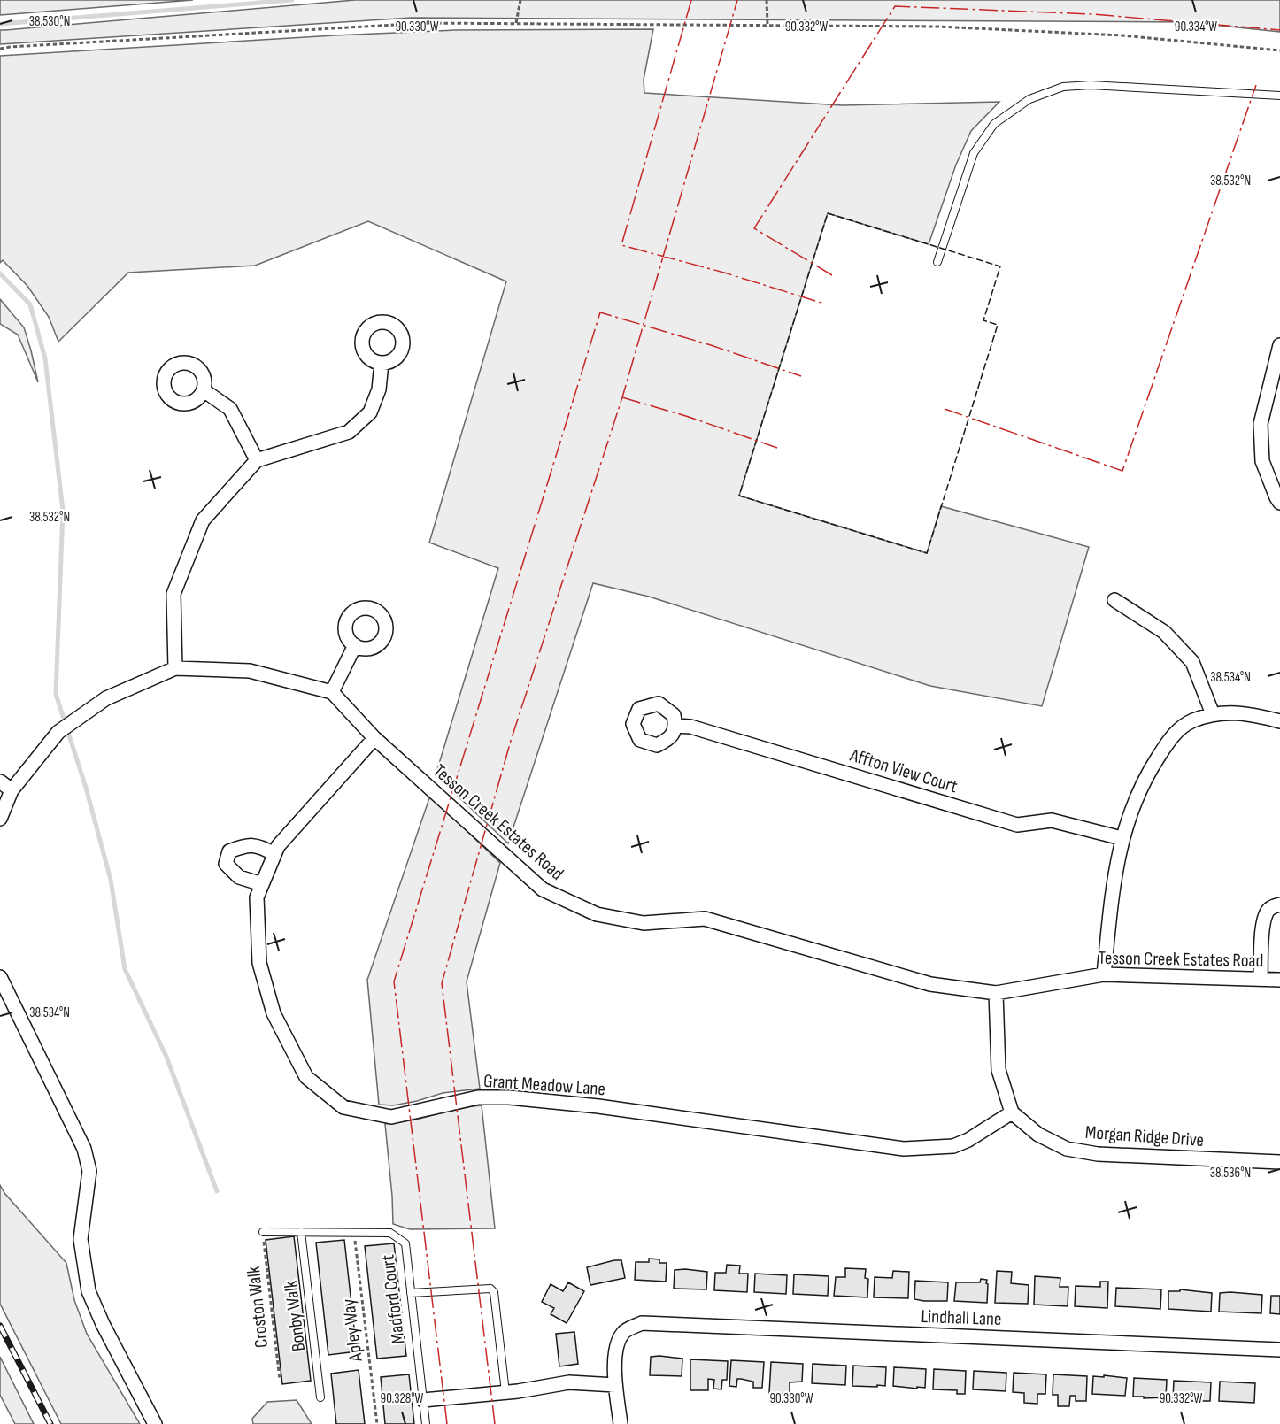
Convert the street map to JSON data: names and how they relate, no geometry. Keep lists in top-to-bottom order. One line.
{"streets":{"street":["Affton View Court","Tesson Creek Estates Road","Grant Meadow Lane","Morgan Ridge Drive","Lindhall Lane"],"lane":["Madford Court","Bonby Walk"],"path":["Croston Walk","Apley Way"]},"crossings":[["Tesson Creek Estates Road","Grant Meadow Lane"],["Grant Meadow Lane","Morgan Ridge Drive"],["Madford Court","Croston Walk"],["Madford Court","Bonby Walk"],["Madford Court","Apley Way"]],"coordinates":["38.530°N","90.330°W","90.332°W","90.334°W","38.532°N","38.534°N","38.536°N","90.328°W"]}
